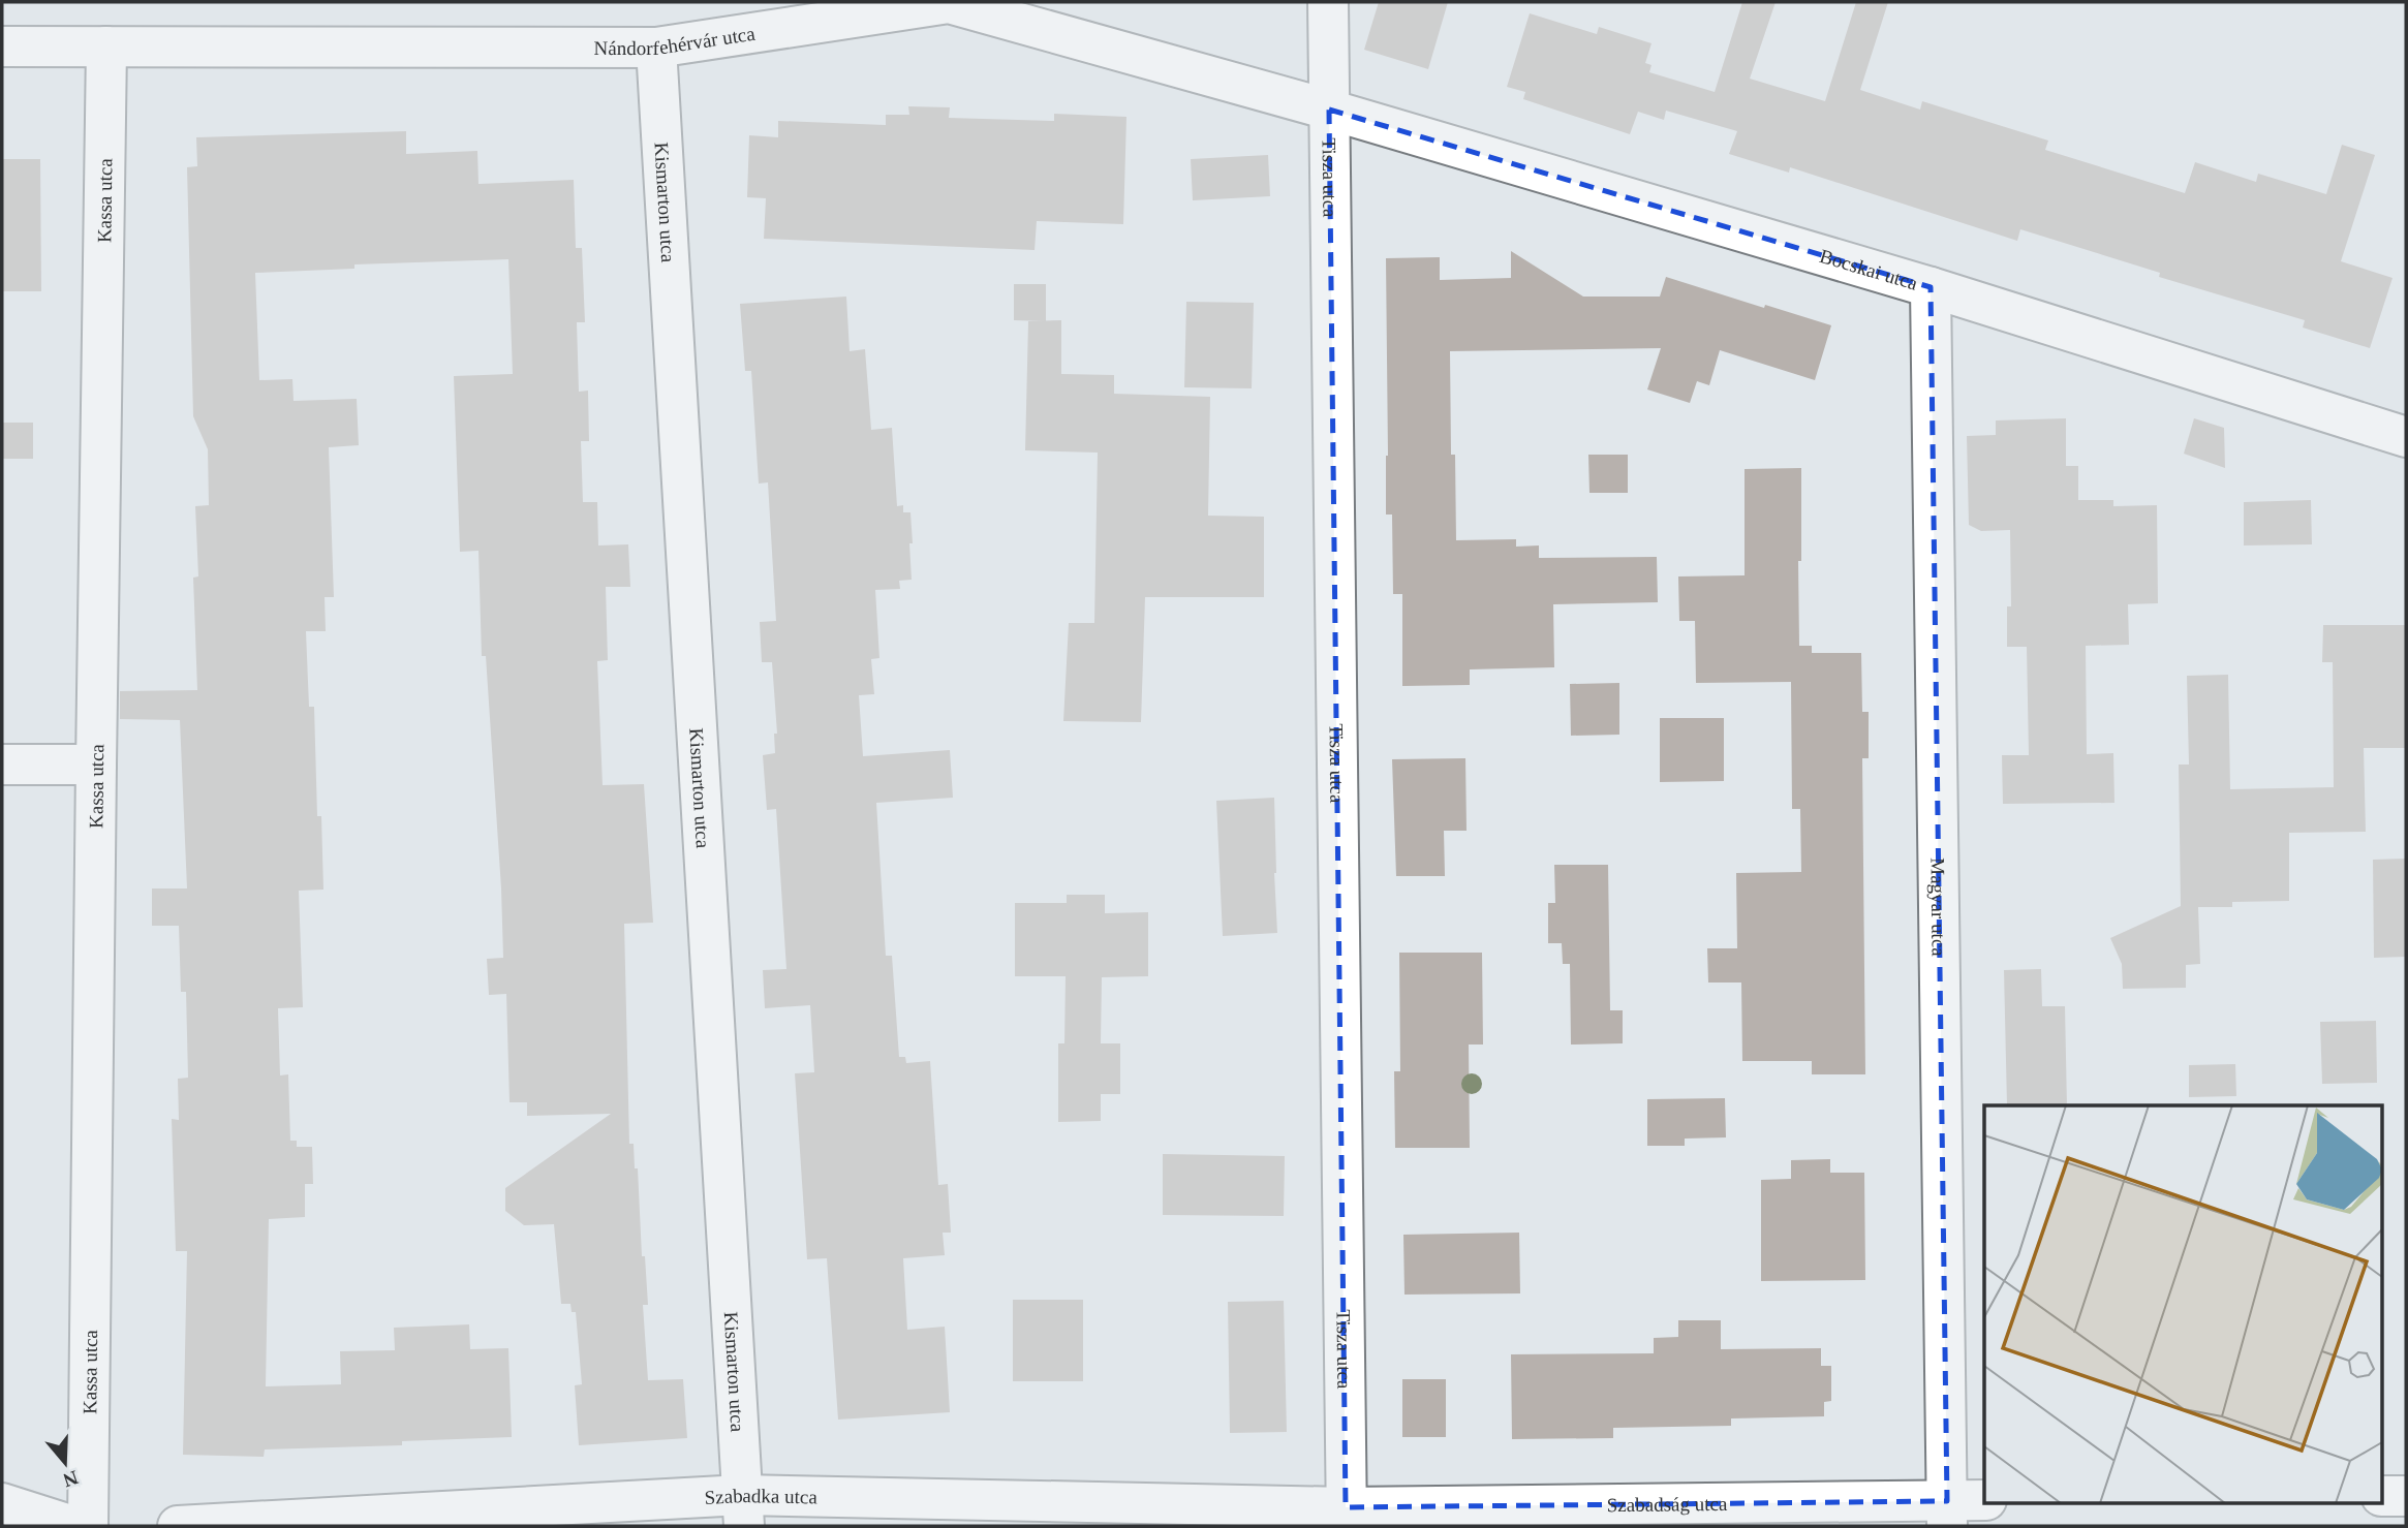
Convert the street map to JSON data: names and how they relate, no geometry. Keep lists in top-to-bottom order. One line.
{"streets":{"street":["Nándorfehérvár utca","Tisza utca","Kassa utca","Kismarton utca","Bocskai utca","Magyar utca","Szabadka utca","Szabadság utca"]},"crossings":[["Nándorfehérvár utca","Tisza utca"],["Nándorfehérvár utca","Kassa utca"],["Nándorfehérvár utca","Kismarton utca"],["Nándorfehérvár utca","Bocskai utca"],["Tisza utca","Bocskai utca"],["Tisza utca","Szabadka utca"],["Tisza utca","Szabadság utca"],["Kismarton utca","Szabadka utca"],["Bocskai utca","Magyar utca"],["Magyar utca","Szabadság utca"],["Szabadka utca","Szabadság utca"]],"north":"bottom"}
